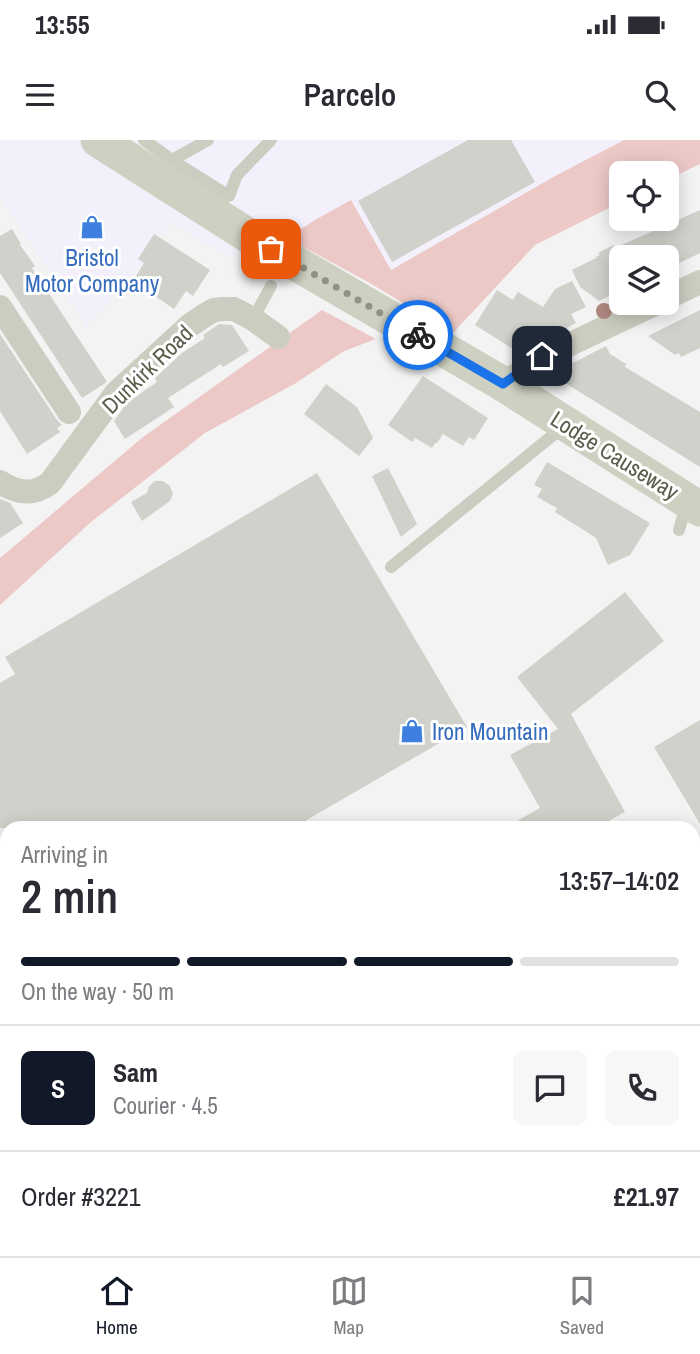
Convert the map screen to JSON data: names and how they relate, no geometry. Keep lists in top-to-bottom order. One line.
{"streets":{"main road":["Lodge Causeway"],"street":["Dunkirk Road"]},"places":{"shop":["Bristol Motor Company","Iron Mountain"]},"page":{"status":"13:55","header":"Parcelo","heading":["2 min","Arriving in","13:57–14:02"],"panel":["Sam","Courier · 4.5","Order #3221","£21.97"],"bar":"On the way · 50 m","round":"S","tabs":["Home","Map","Saved"]}}
